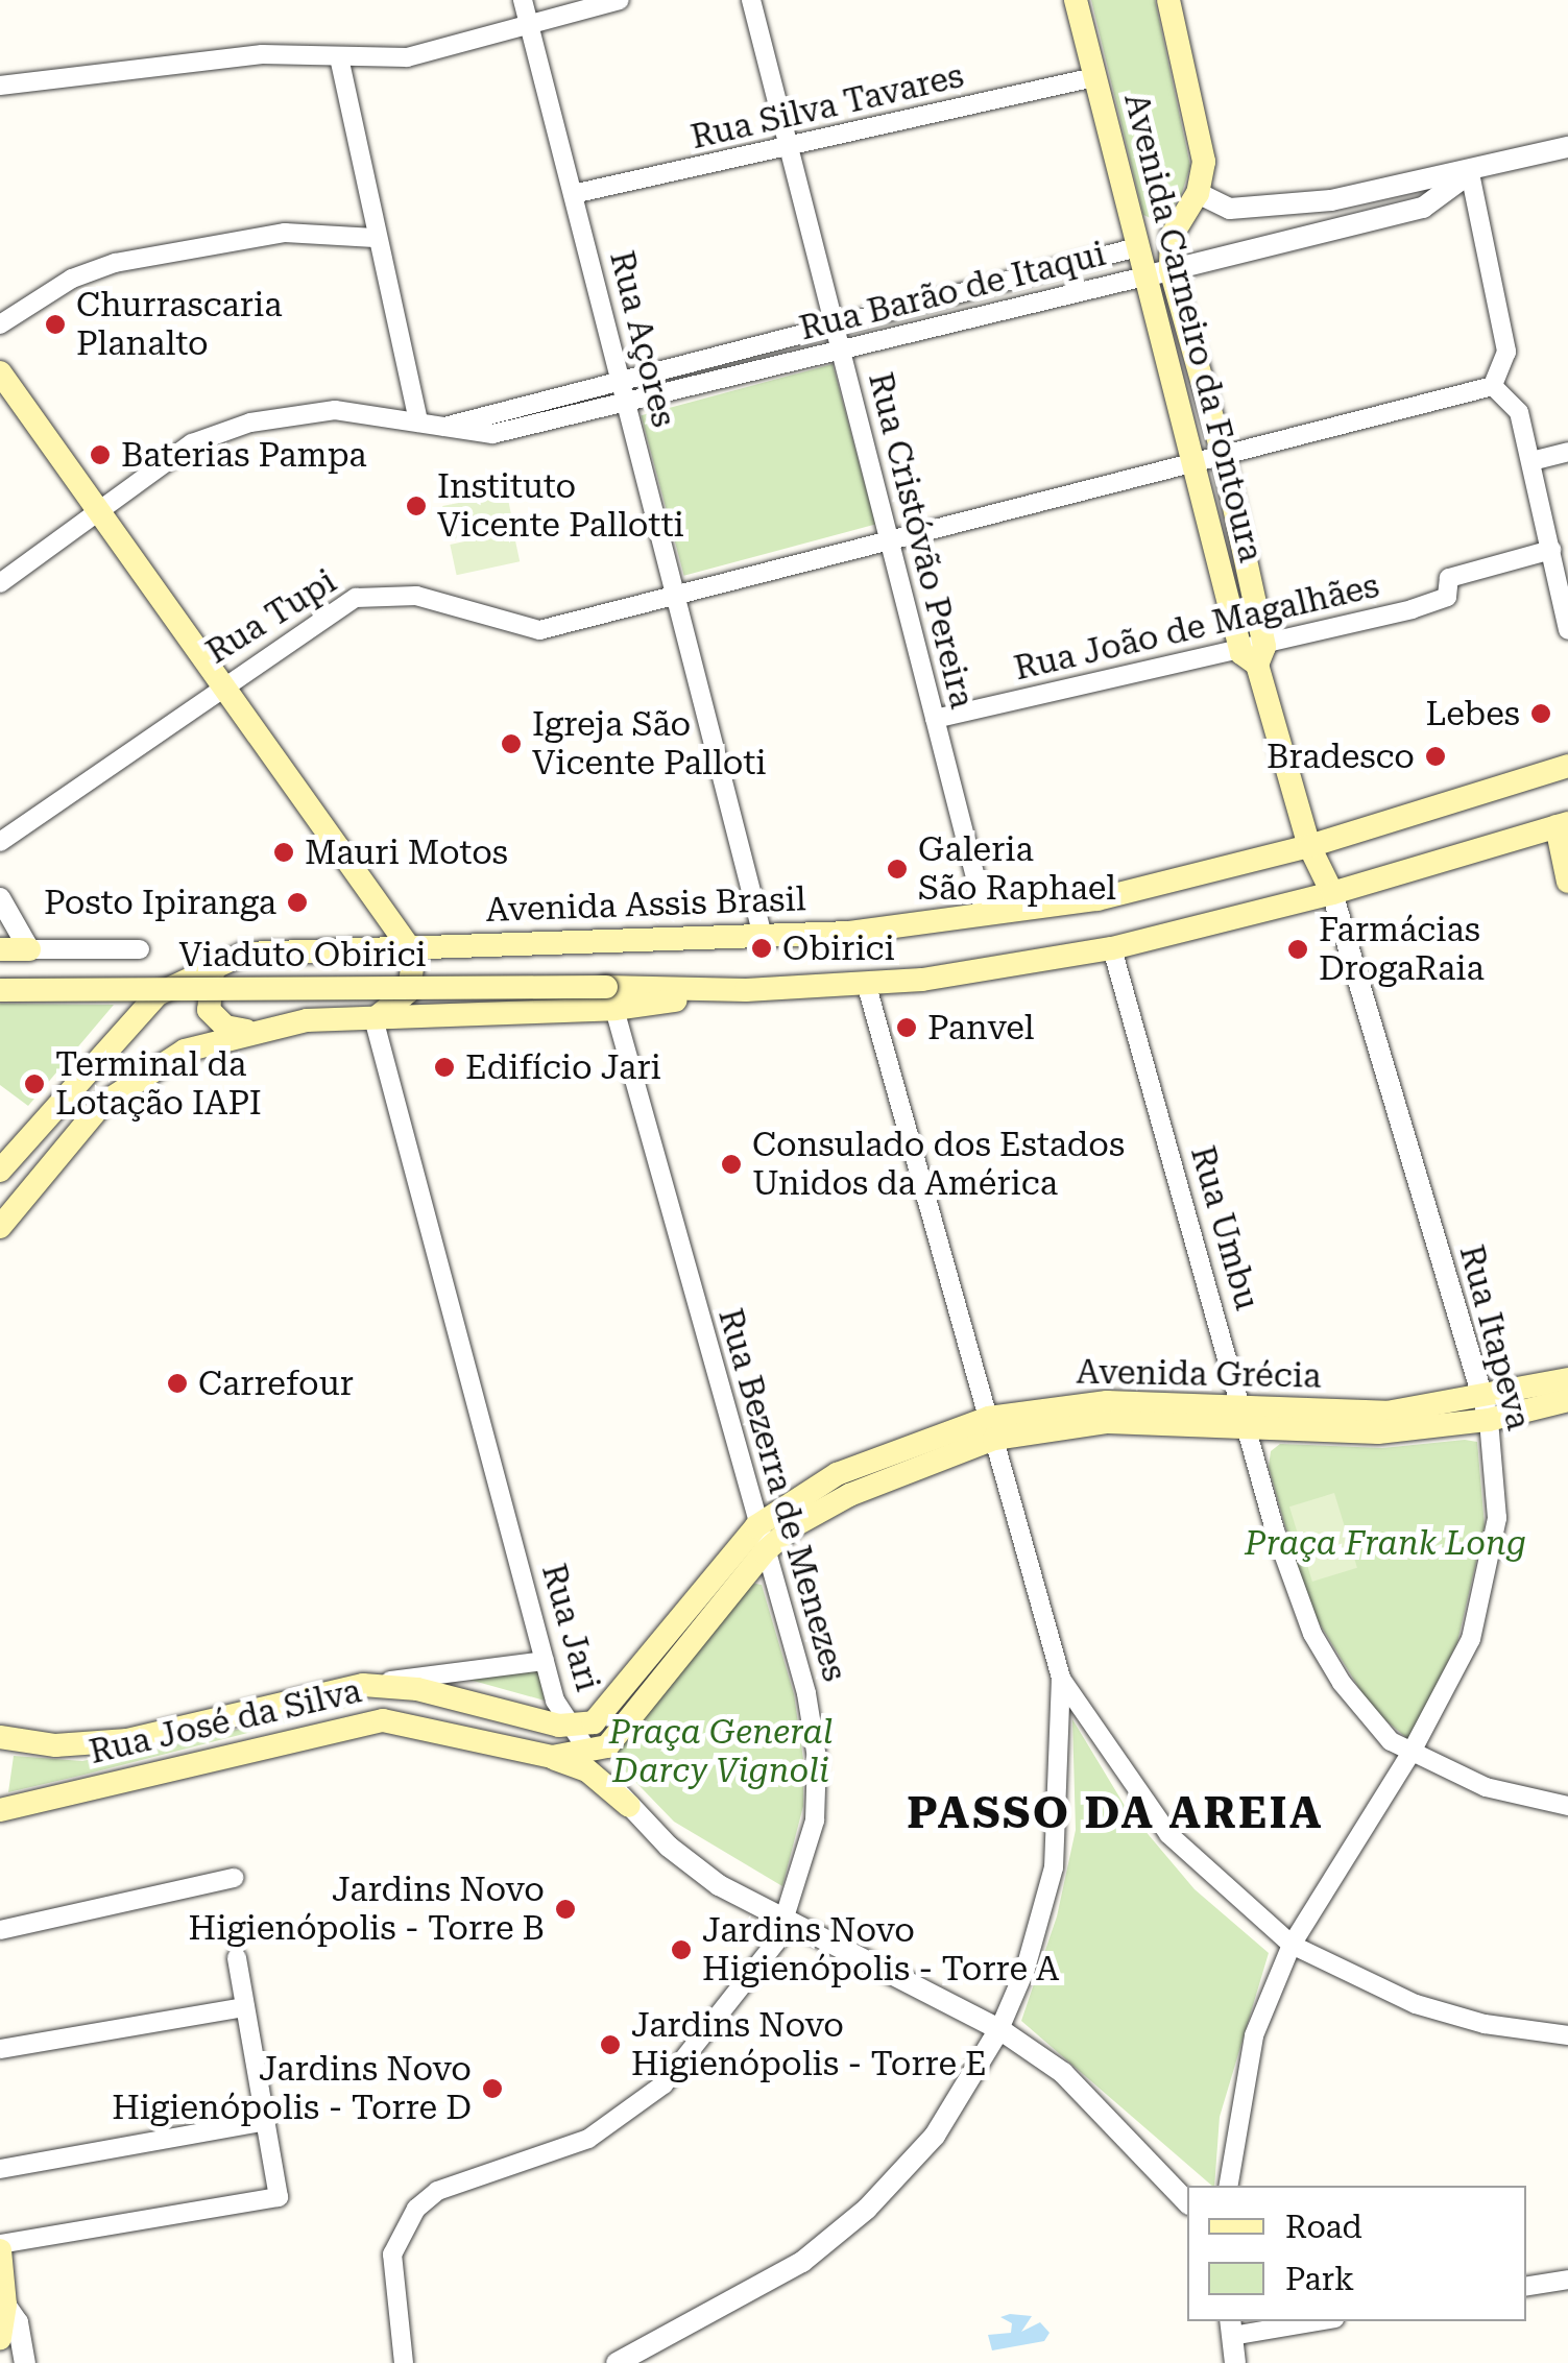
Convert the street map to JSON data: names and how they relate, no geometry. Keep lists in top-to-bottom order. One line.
{"streets":{"main road":["Avenida Carneiro da Fontoura","Avenida Assis Brasil","Viaduto Obirici","Avenida Grécia","Rua José da Silva"],"street":["Rua Silva Tavares","Rua Barão de Itaqui","Rua Açores","Rua Cristóvão Pereira","Rua Tupi","Rua João de Magalhães","Rua Umbu","Rua Itapeva","Rua Bezerra de Menezes","Rua Jari"]},"crossings":[["Rua Silva Tavares","Avenida Carneiro da Fontoura"],["Rua Silva Tavares","Rua Açores"],["Rua Silva Tavares","Rua Cristóvão Pereira"],["Rua Barão de Itaqui","Avenida Carneiro da Fontoura"],["Rua Barão de Itaqui","Rua Açores"],["Rua Barão de Itaqui","Rua Cristóvão Pereira"],["Avenida Carneiro da Fontoura","Rua Tupi"],["Avenida Carneiro da Fontoura","Rua João de Magalhães"],["Avenida Carneiro da Fontoura","Avenida Assis Brasil"],["Avenida Carneiro da Fontoura","Rua Itapeva"],["Rua Açores","Rua Tupi"],["Rua Açores","Avenida Assis Brasil"],["Rua Cristóvão Pereira","Rua Tupi"],["Rua Cristóvão Pereira","Rua João de Magalhães"],["Rua Cristóvão Pereira","Avenida Assis Brasil"],["Viaduto Obirici","Rua Bezerra de Menezes"],["Rua Umbu","Rua Itapeva"],["Rua Umbu","Avenida Grécia"],["Rua Itapeva","Avenida Grécia"],["Avenida Grécia","Rua Bezerra de Menezes"],["Avenida Grécia","Rua Jari"],["Avenida Grécia","Rua José da Silva"],["Rua Bezerra de Menezes","Rua Jari"],["Rua Jari","Rua José da Silva"]],"districts":["PASSO DA AREIA"],"parks":["Praça Frank Long","Praça General Darcy Vignoli"],"places":["Churrascaria Planalto","Baterias Pampa","Instituto Vicente Pallotti","Lebes","Igreja São Vicente Palloti","Bradesco","Mauri Motos","Galeria São Raphael","Posto Ipiranga","Obirici","Farmácias DrogaRaia","Panvel","Edifício Jari","Terminal da Lotação IAPI","Consulado dos Estados Unidos da América","Carrefour","Jardins Novo Higienópolis - Torre B","Jardins Novo Higienópolis - Torre A","Jardins Novo Higienópolis - Torre E","Jardins Novo Higienópolis - Torre D"],"legend":["Road","Park"]}
